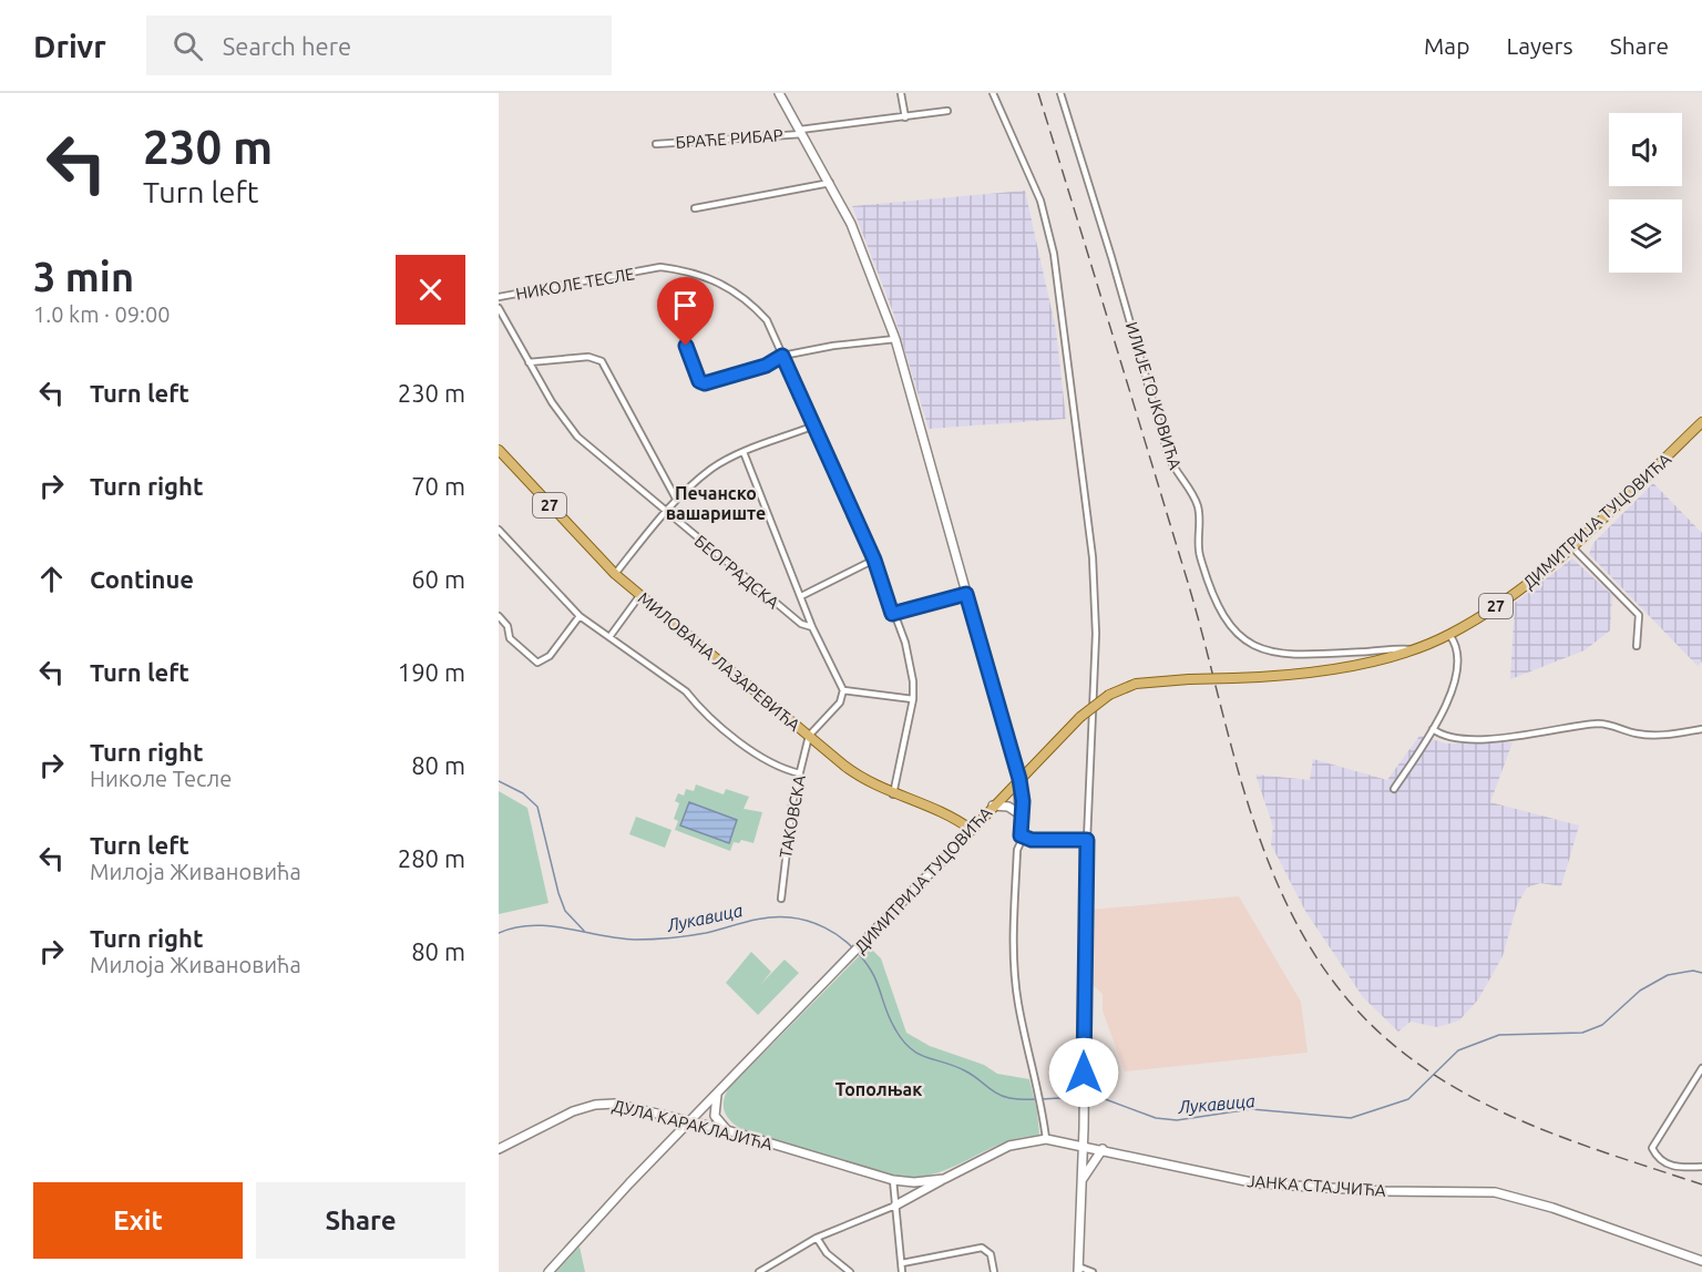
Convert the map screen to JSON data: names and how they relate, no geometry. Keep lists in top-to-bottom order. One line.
{"streets":{"main road":["27","ДИМИТРИЈА ТУЦОВИЋА","МИЛОВАНА ЛАЗАРЕВИЋА"],"street":["БРАЋЕ РИБАР","НИКОЛЕ ТЕСЛЕ","ИЛИЈЕ ГОЈКОВИЋА","БЕОГРАДСКА","ТАКОВСКА","ДУЛА КАРАКЛАЈИЋА","ЈАНКА СТАЈЧИЋА"]},"crossings":[["НИКОЛЕ ТЕСЛЕ","МИЛОВАНА ЛАЗАРЕВИЋА"],["ИЛИЈЕ ГОЈКОВИЋА","ДИМИТРИЈА ТУЦОВИЋА"],["ДИМИТРИЈА ТУЦОВИЋА","МИЛОВАНА ЛАЗАРЕВИЋА"],["ДИМИТРИЈА ТУЦОВИЋА","ДУЛА КАРАКЛАЈИЋА"],["МИЛОВАНА ЛАЗАРЕВИЋА","ТАКОВСКА"],["ДУЛА КАРАКЛАЈИЋА","ЈАНКА СТАЈЧИЋА"]],"districts":["Печанско вашариште","Тополњак"],"water":["Лукавица"],"page":{"header":"Drivr","search":"Search here","nav":["Map","Layers","Share"],"turn":["230 m","Turn left"],"heading":["3 min","1.0 km · 09:00"],"list":[{"name":"Turn left","value":"230 m"},{"name":"Turn right","value":"70 m"},{"name":"Continue","value":"60 m"},{"name":"Turn left","value":"190 m"},{"name":"Turn right","note":"Николе Тесле","value":"80 m"},{"name":"Turn left","note":"Милоја Живановића","value":"280 m"},{"name":"Turn right","note":"Милоја Живановића","value":"80 m"}],"buttons":["Exit","Share"]}}
